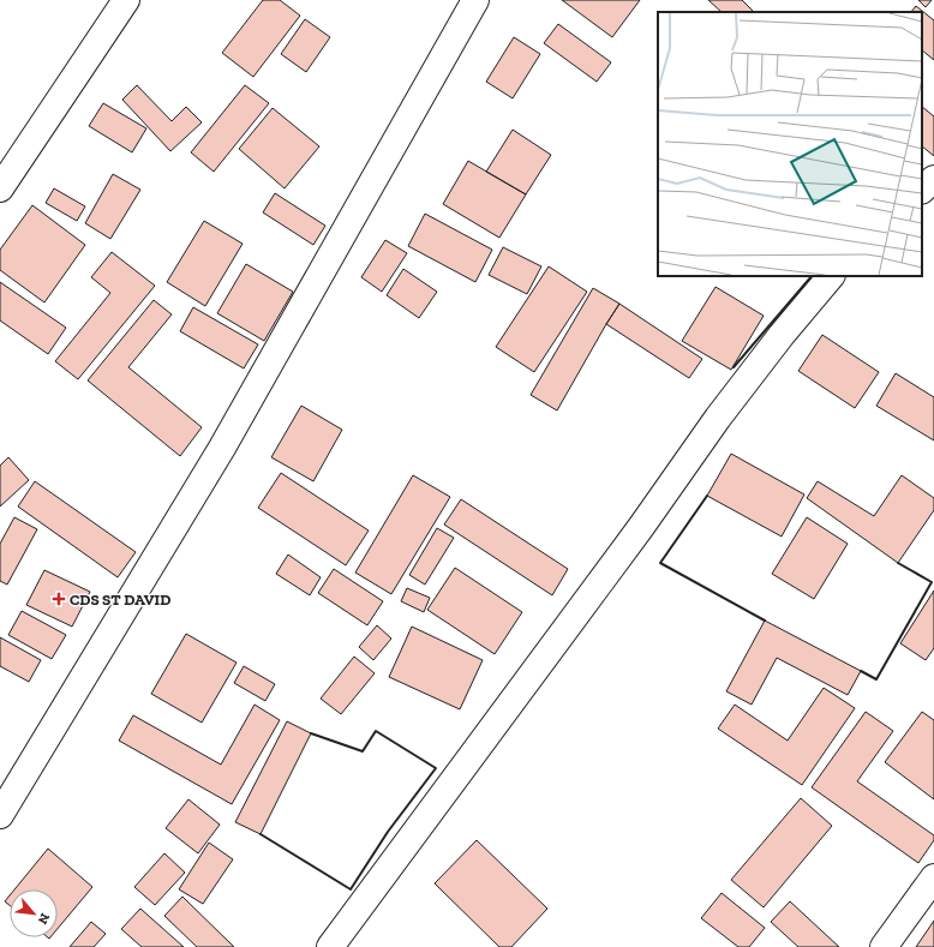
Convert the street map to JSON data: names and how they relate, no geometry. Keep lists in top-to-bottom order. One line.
{"places":{"health":["CDS ST DAVID"]},"north":"bottom right"}
